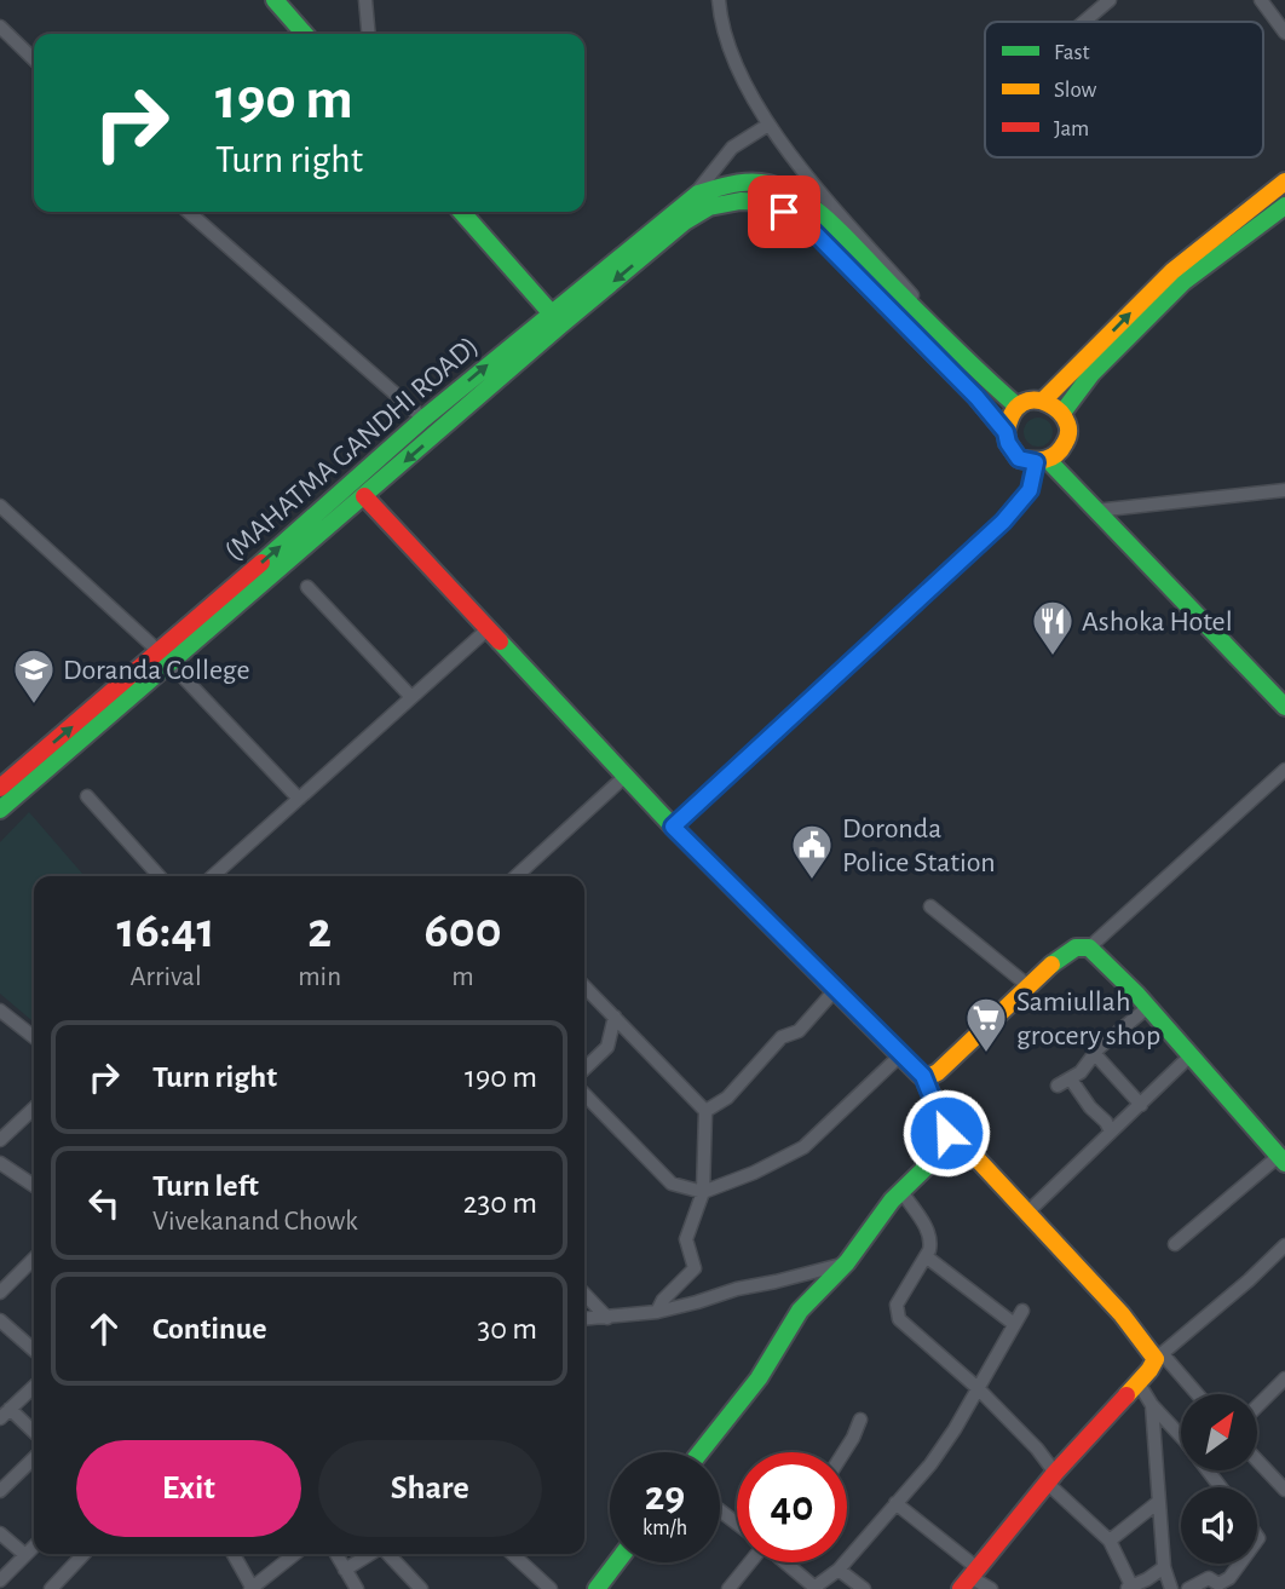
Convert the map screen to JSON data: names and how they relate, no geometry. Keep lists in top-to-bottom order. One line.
{"streets":{"main road":["(MAHATMA GANDHI ROAD)"]},"places":{"restaurant":["Ashoka Hotel"],"school or university":["Doranda College"],"public building":["Doronda Police Station"],"supermarket":["Samiullah grocery shop"]},"legend":["Fast","Slow","Jam"],"north":"top right","page":{"turn":["190 m","Turn right"],"eta":["16:41","Arrival","2","min","600","m"],"list":[{"name":"Turn right","value":"190 m"},{"name":"Turn left","note":"Vivekanand Chowk","value":"230 m"},{"name":"Continue","value":"30 m"}],"buttons":["Exit","Share"],"speed":"29 km/h","limit":"40"}}
